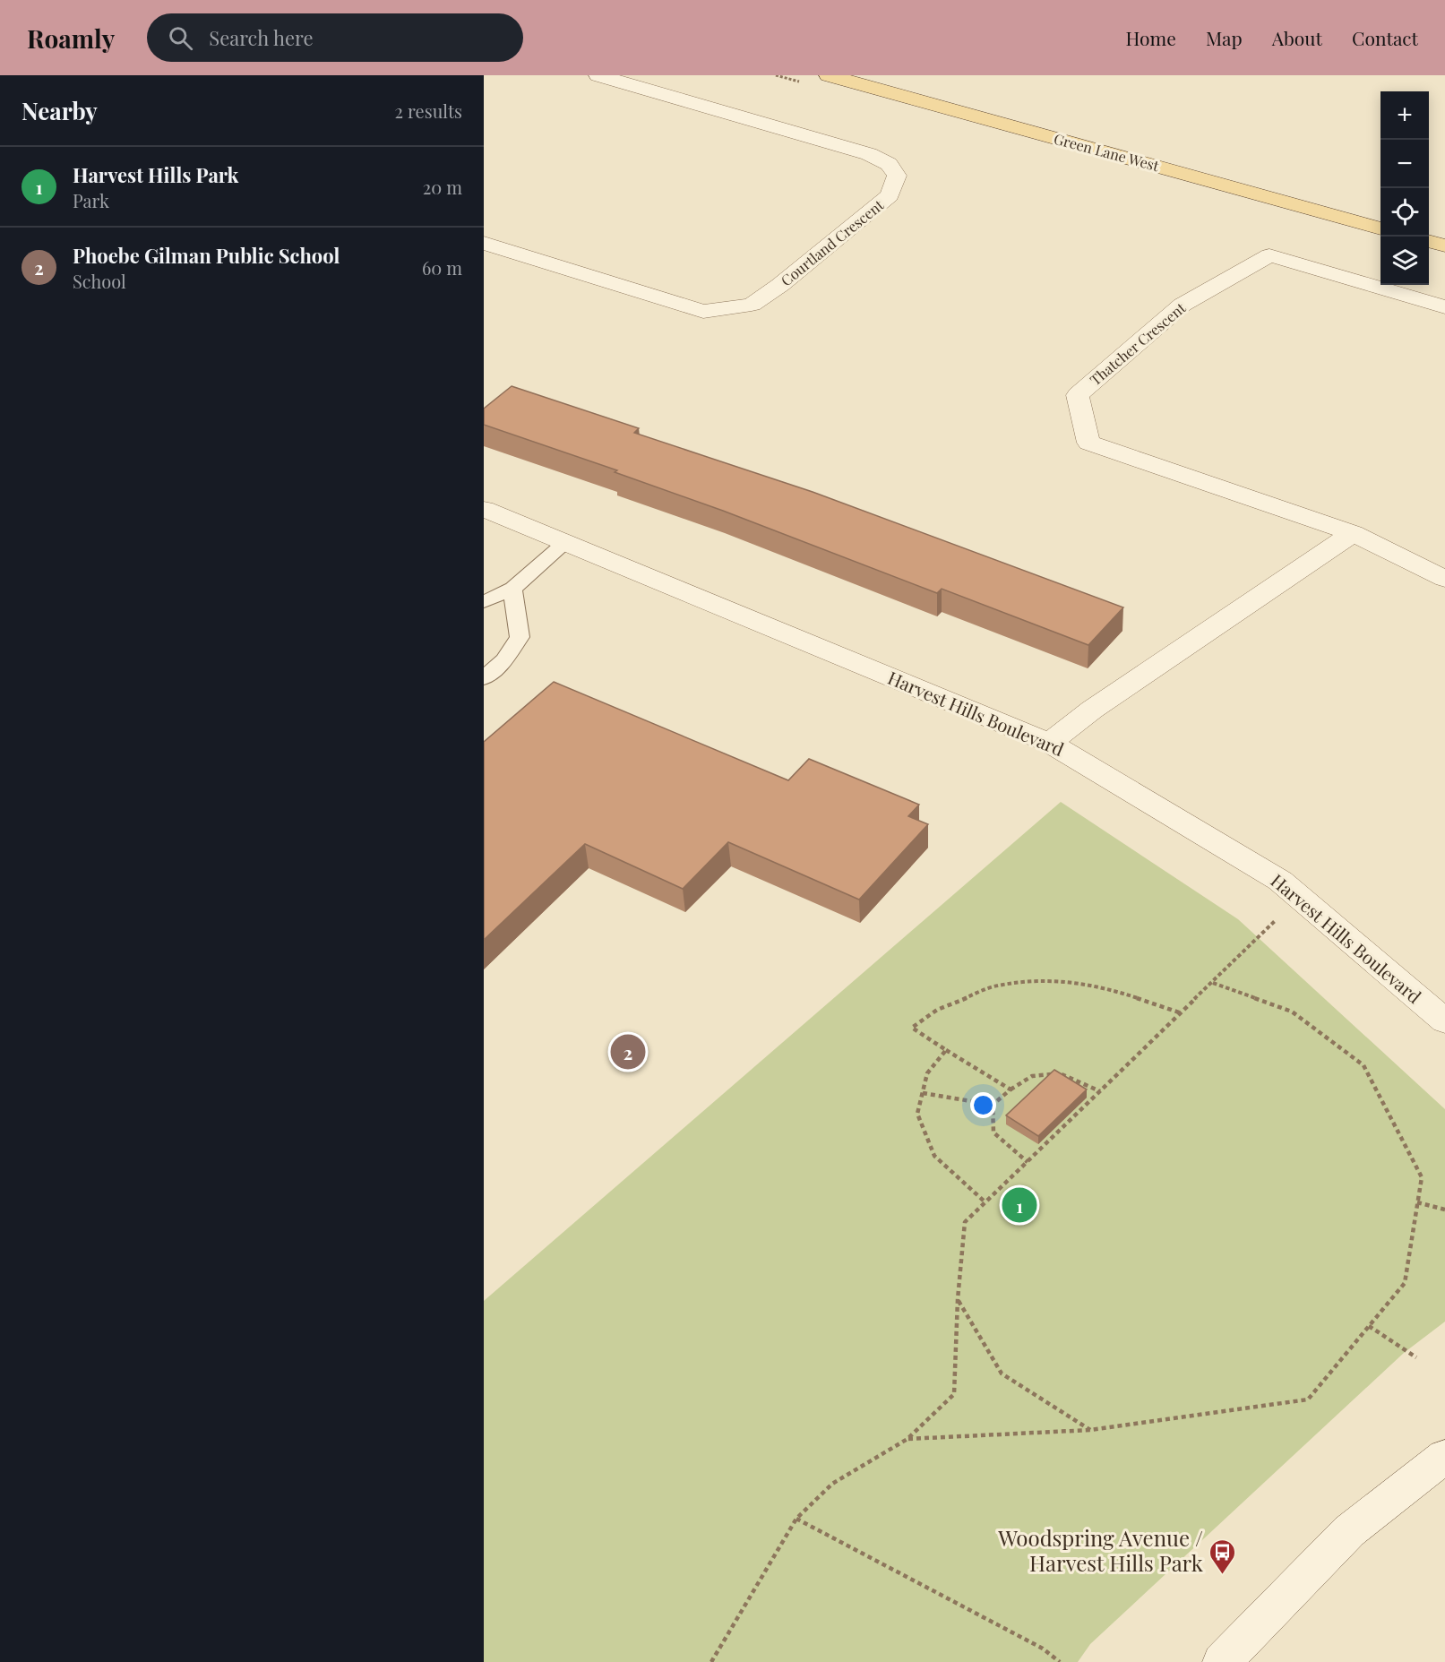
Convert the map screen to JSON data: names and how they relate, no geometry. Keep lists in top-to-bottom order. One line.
{"streets":{"main road":["Green Lane West"],"street":["Courtland Crescent","Thatcher Crescent","Harvest Hills Boulevard"]},"places":{"bus stop":["Woodspring Avenue / Harvest Hills Park"]},"page":{"header":"Roamly","search":"Search here","nav":["Home","Map","About","Contact"],"heading":["Nearby","2 results"],"map_buttons":["+","−"],"list":[{"mark":"1","name":"Harvest Hills Park","note":"Park","value":"20 m"},{"mark":"2","name":"Phoebe Gilman Public School","note":"School","value":"60 m"}],"pins":["2","1"]}}
